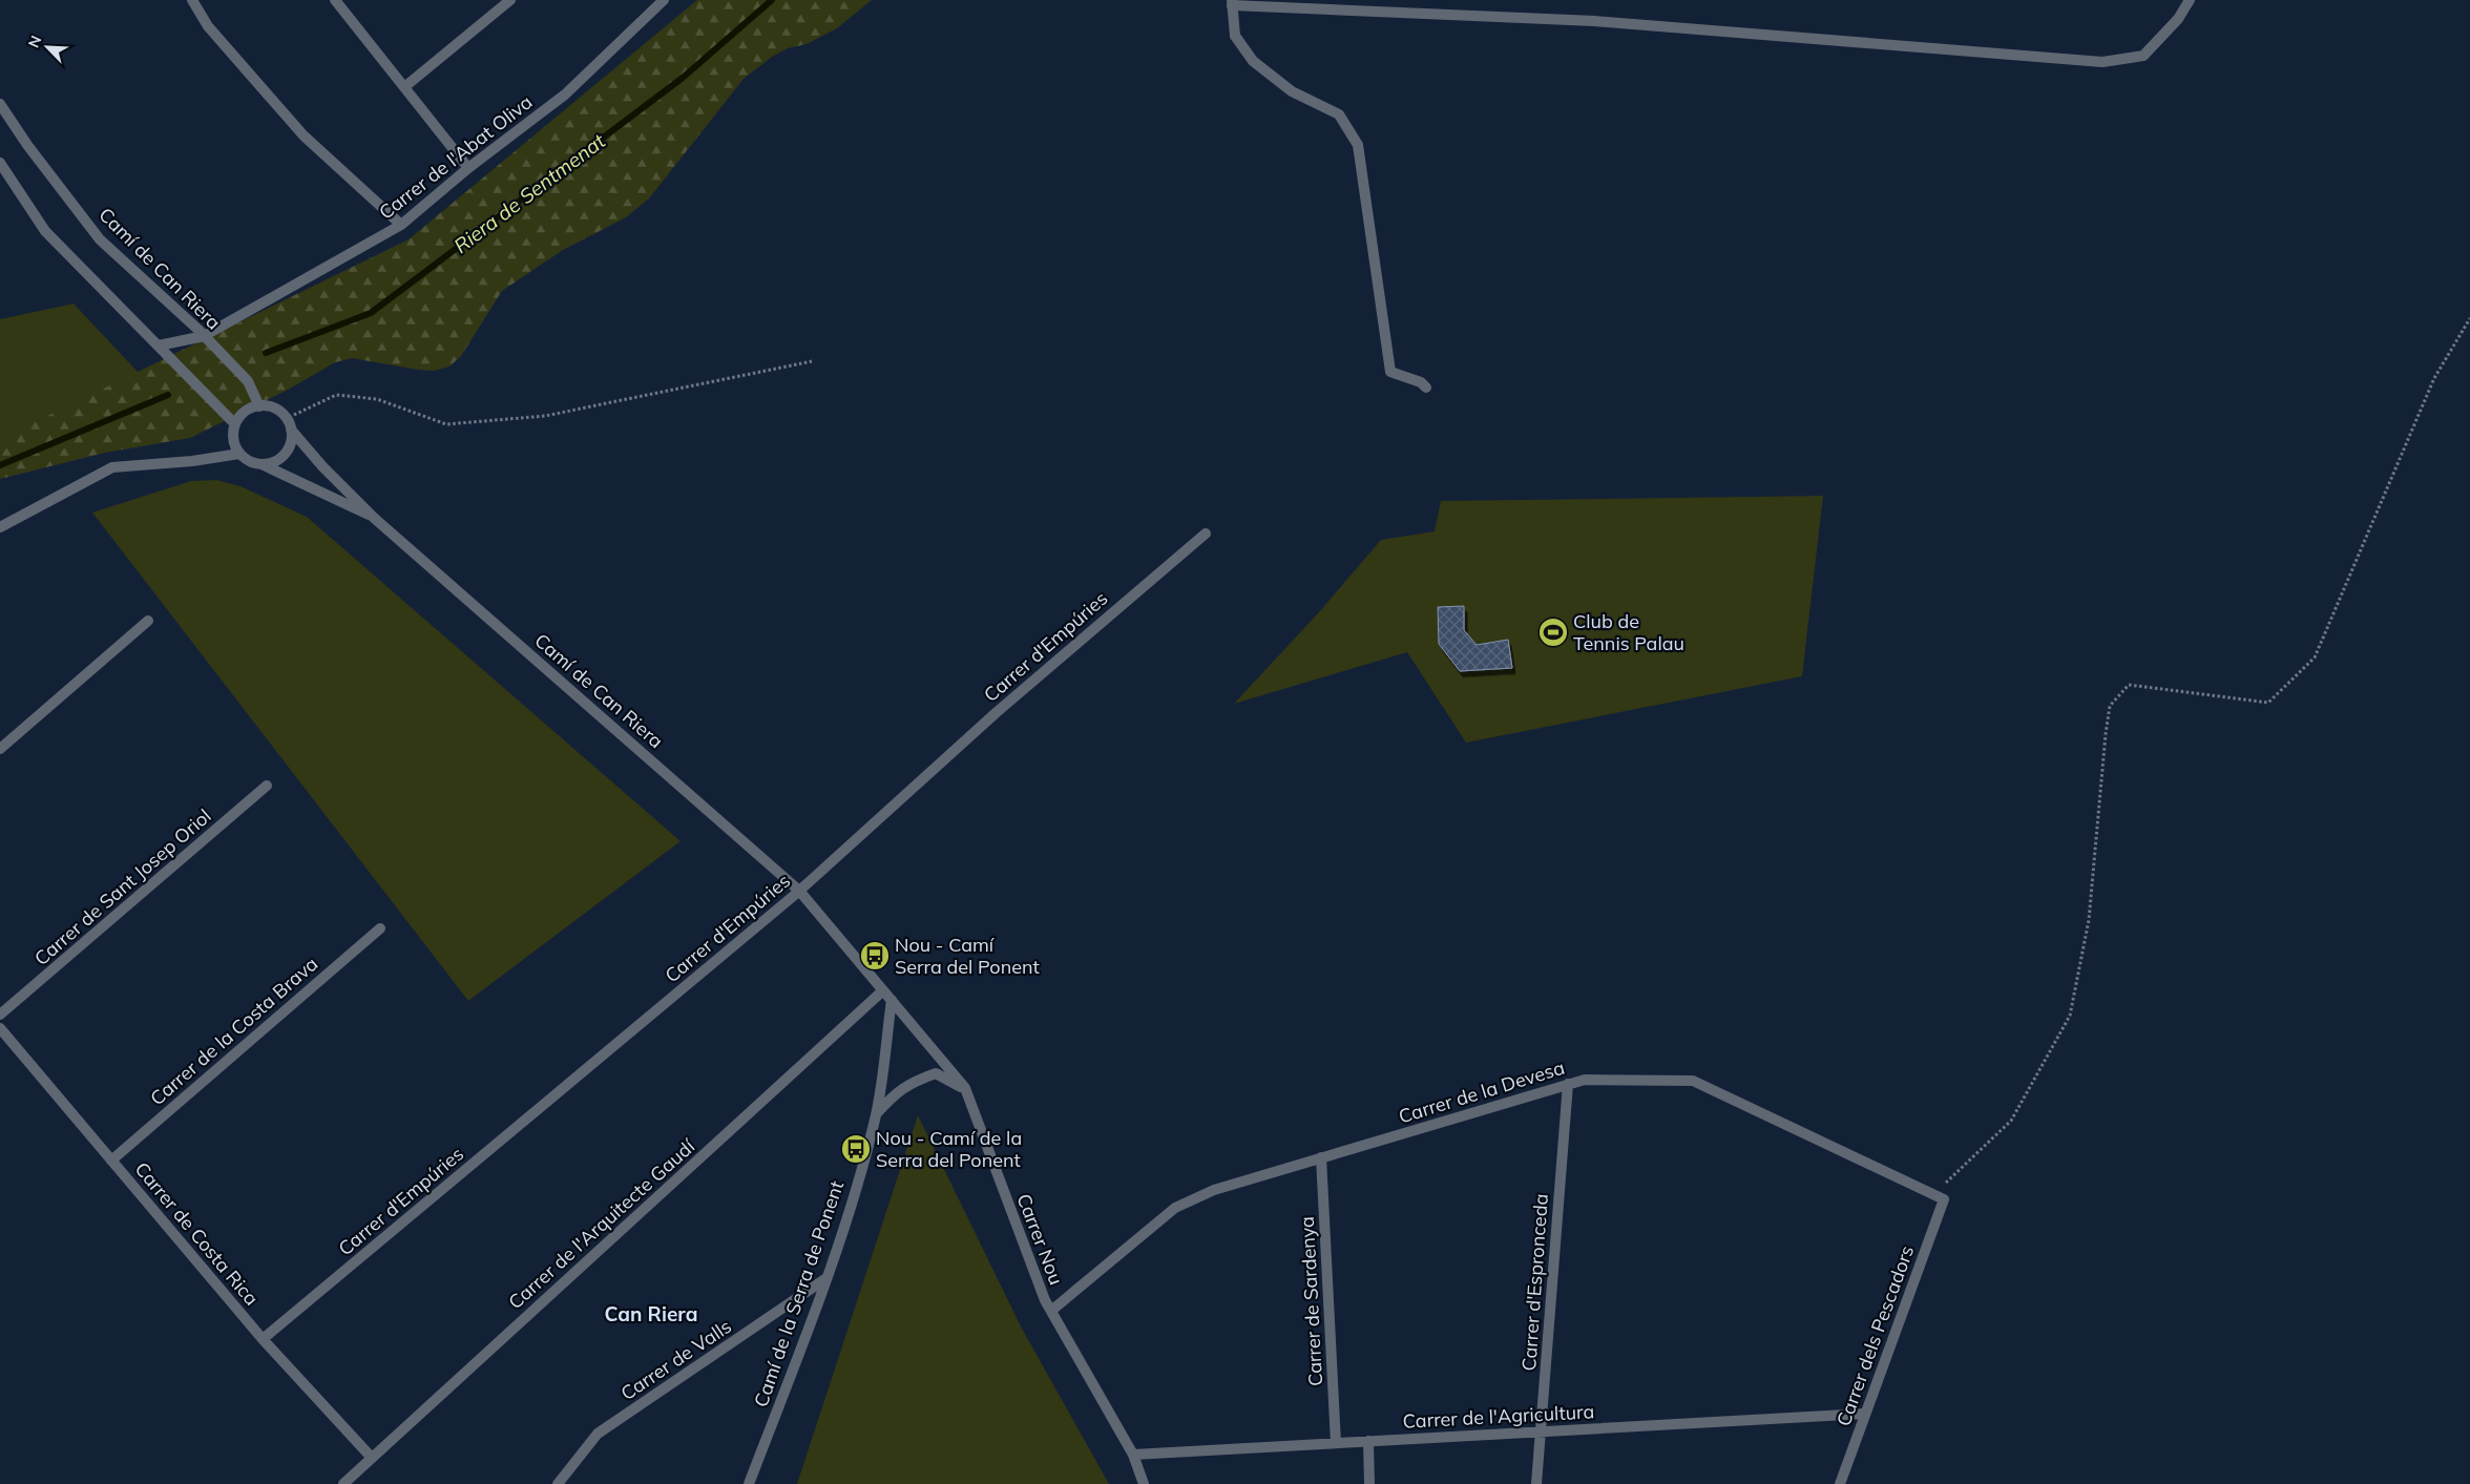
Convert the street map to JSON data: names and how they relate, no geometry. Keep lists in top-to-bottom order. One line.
{"streets":{"street":["Carrer de l'Abat Oliva","Camí de Can Riera","Carrer d'Empúries","Carrer de Sant Josep Oriol","Carrer de la Costa Brava","Carrer de la Devesa","Carrer de l'Arquitecte Gaudí","Carrer de Costa Rica","Carrer Nou","Carrer d'Espronceda","Camí de la Serra de Ponent","Carrer de Sardenya","Carrer dels Pescadors","Carrer de Valls","Carrer de l'Agricultura"]},"crossings":[["Carrer de l'Abat Oliva","Camí de Can Riera"],["Camí de Can Riera","Carrer d'Empúries"],["Camí de Can Riera","Carrer Nou"],["Carrer d'Empúries","Carrer de Costa Rica"],["Carrer d'Empúries","Carrer Nou"],["Carrer de la Costa Brava","Carrer de Costa Rica"],["Carrer de la Devesa","Carrer Nou"],["Carrer de la Devesa","Carrer d'Espronceda"],["Carrer de la Devesa","Carrer de Sardenya"],["Carrer de la Devesa","Carrer dels Pescadors"],["Carrer de l'Arquitecte Gaudí","Carrer de Costa Rica"],["Carrer de l'Arquitecte Gaudí","Carrer Nou"],["Carrer Nou","Camí de la Serra de Ponent"],["Carrer Nou","Carrer de l'Agricultura"],["Carrer d'Espronceda","Carrer de l'Agricultura"],["Camí de la Serra de Ponent","Carrer de Valls"],["Carrer de Sardenya","Carrer de l'Agricultura"],["Carrer dels Pescadors","Carrer de l'Agricultura"]],"districts":["Can Riera"],"water":["Riera de Sentmenat"],"places":{"sports":["Club de Tennis Palau"],"bus stop":["Nou - Camí Serra del Ponent","Nou - Camí de la Serra del Ponent"]},"north":"top left"}
